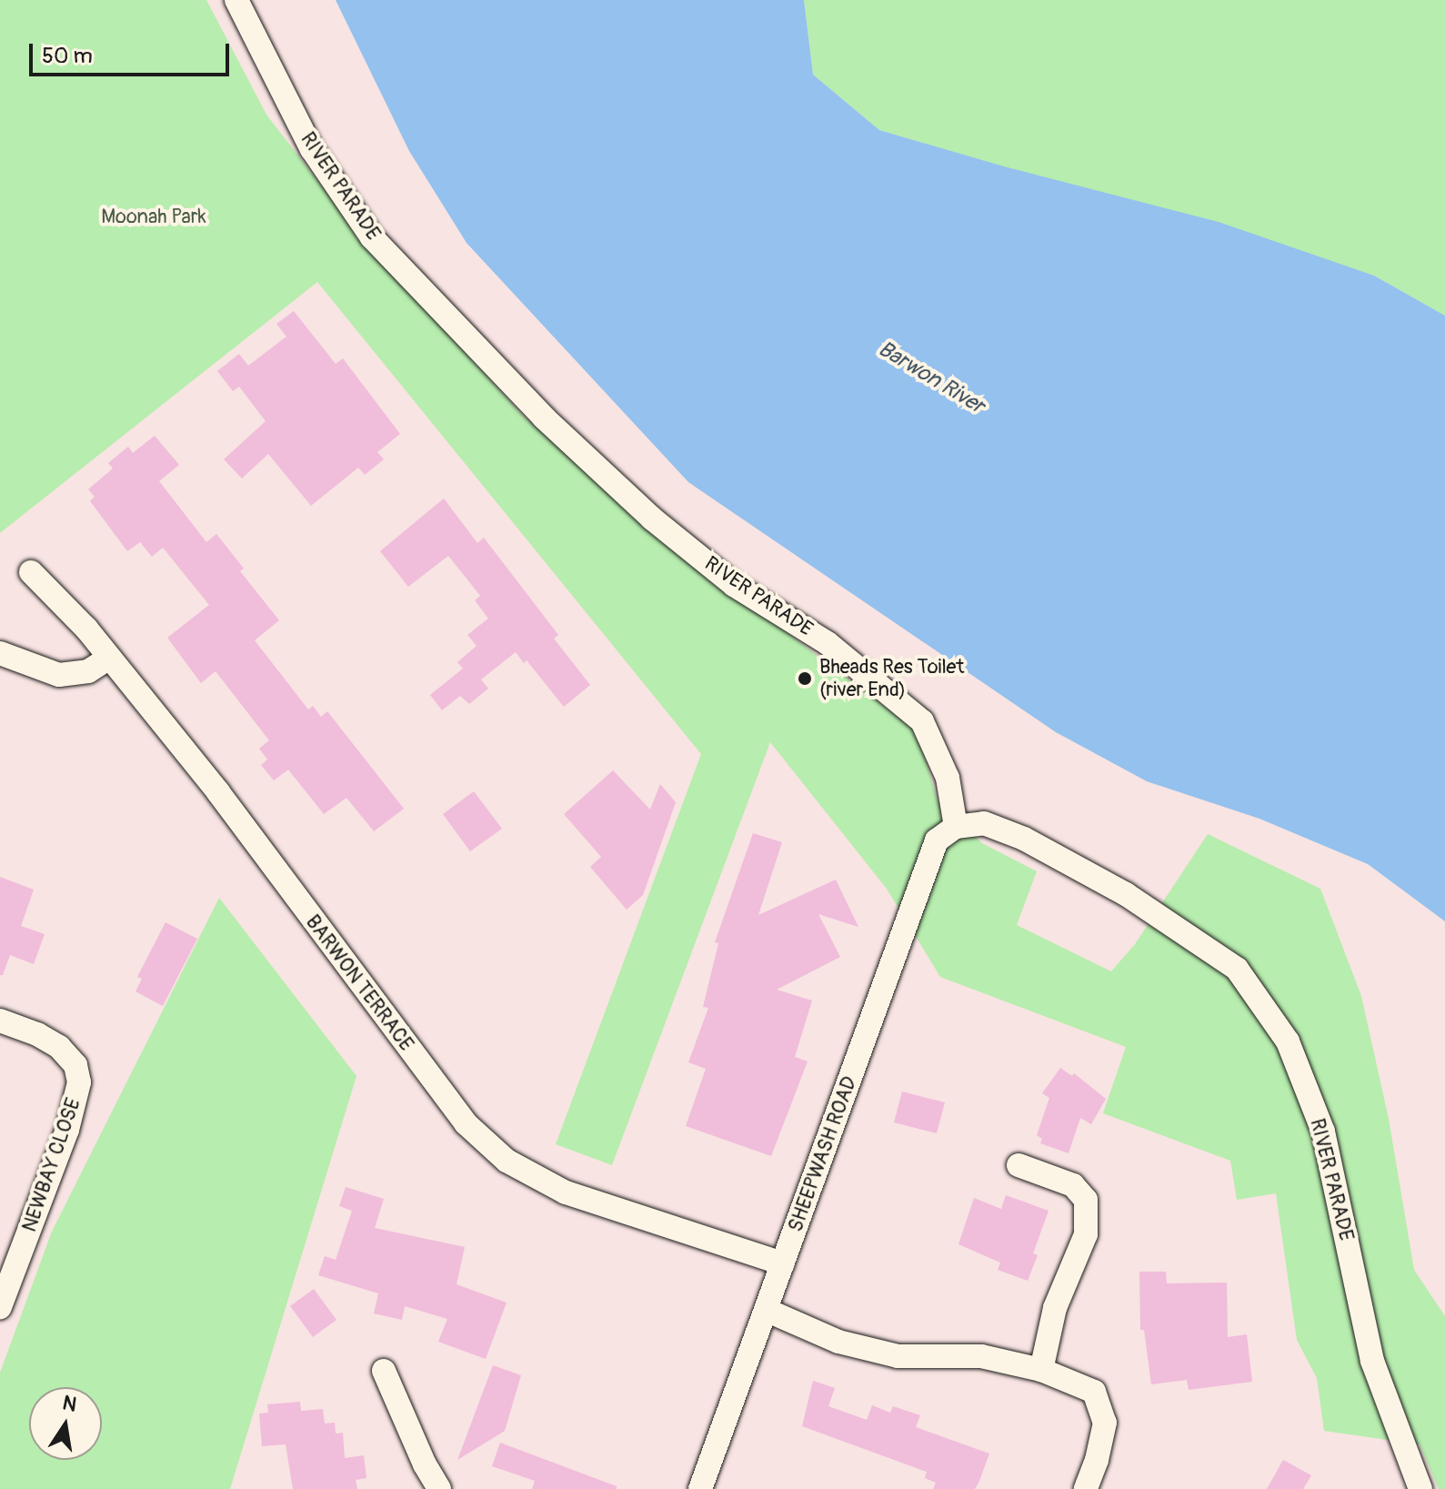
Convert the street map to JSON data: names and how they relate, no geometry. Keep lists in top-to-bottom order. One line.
{"streets":{"street":["RIVER PARADE","BARWON TERRACE","SHEEPWASH ROAD","NEWBAY CLOSE"]},"crossings":[["RIVER PARADE","SHEEPWASH ROAD"],["BARWON TERRACE","SHEEPWASH ROAD"]],"water":["Barwon River"],"parks":["Moonah Park"],"places":["Bheads Res Toilet (river End)"],"scale_bar":"50 m","north":"top"}
